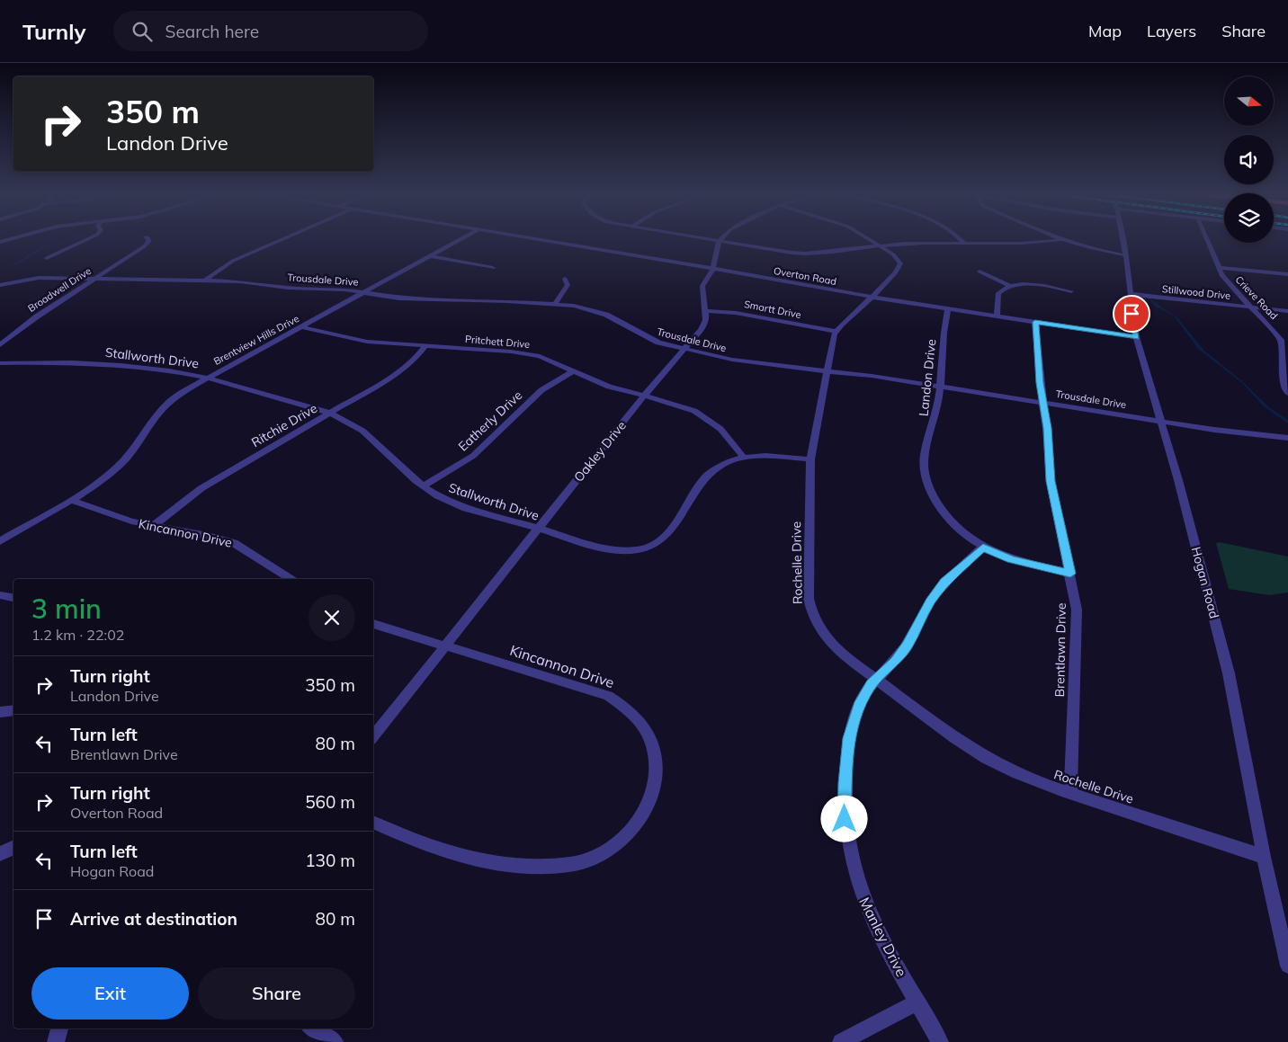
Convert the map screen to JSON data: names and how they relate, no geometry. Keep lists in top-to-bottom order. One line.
{"streets":{"street":["Overton Road","Trousdale Drive","Broadwell Drive","Stillwood Drive","Crieve Road","Smartt Drive","Brentview Hills Drive","Pritchett Drive","Stallworth Drive","Landon Drive","Eatherly Drive","Ritchie Drive","Oakley Drive","Kincannon Drive","Rochelle Drive","Hogan Road","Brentlawn Drive","Manley Drive"]},"crossings":[["Overton Road","Landon Drive"],["Overton Road","Oakley Drive"],["Overton Road","Hogan Road"],["Overton Road","Brentlawn Drive"],["Trousdale Drive","Broadwell Drive"],["Trousdale Drive","Brentview Hills Drive"],["Trousdale Drive","Landon Drive"],["Trousdale Drive","Oakley Drive"],["Trousdale Drive","Rochelle Drive"],["Trousdale Drive","Hogan Road"],["Trousdale Drive","Brentlawn Drive"],["Stillwood Drive","Crieve Road"],["Stillwood Drive","Hogan Road"],["Smartt Drive","Oakley Drive"],["Smartt Drive","Rochelle Drive"],["Brentview Hills Drive","Pritchett Drive"],["Brentview Hills Drive","Stallworth Drive"],["Brentview Hills Drive","Kincannon Drive"],["Pritchett Drive","Stallworth Drive"],["Pritchett Drive","Eatherly Drive"],["Pritchett Drive","Ritchie Drive"],["Pritchett Drive","Oakley Drive"],["Stallworth Drive","Eatherly Drive"],["Stallworth Drive","Ritchie Drive"],["Stallworth Drive","Oakley Drive"],["Stallworth Drive","Rochelle Drive"],["Landon Drive","Brentlawn Drive"],["Landon Drive","Manley Drive"],["Ritchie Drive","Kincannon Drive"],["Oakley Drive","Kincannon Drive"],["Rochelle Drive","Hogan Road"],["Rochelle Drive","Brentlawn Drive"],["Rochelle Drive","Manley Drive"]],"north":"right","page":{"header":"Turnly","search":"Search here","nav":["Map","Layers","Share"],"turn":["350 m","Landon Drive"],"heading":["3 min","1.2 km · 22:02"],"list":[{"name":"Turn right","note":"Landon Drive","value":"350 m"},{"name":"Turn left","note":"Brentlawn Drive","value":"80 m"},{"name":"Turn right","note":"Overton Road","value":"560 m"},{"name":"Turn left","note":"Hogan Road","value":"130 m"},{"name":"Arrive at destination","value":"80 m"}],"buttons":["Exit","Share"]}}
